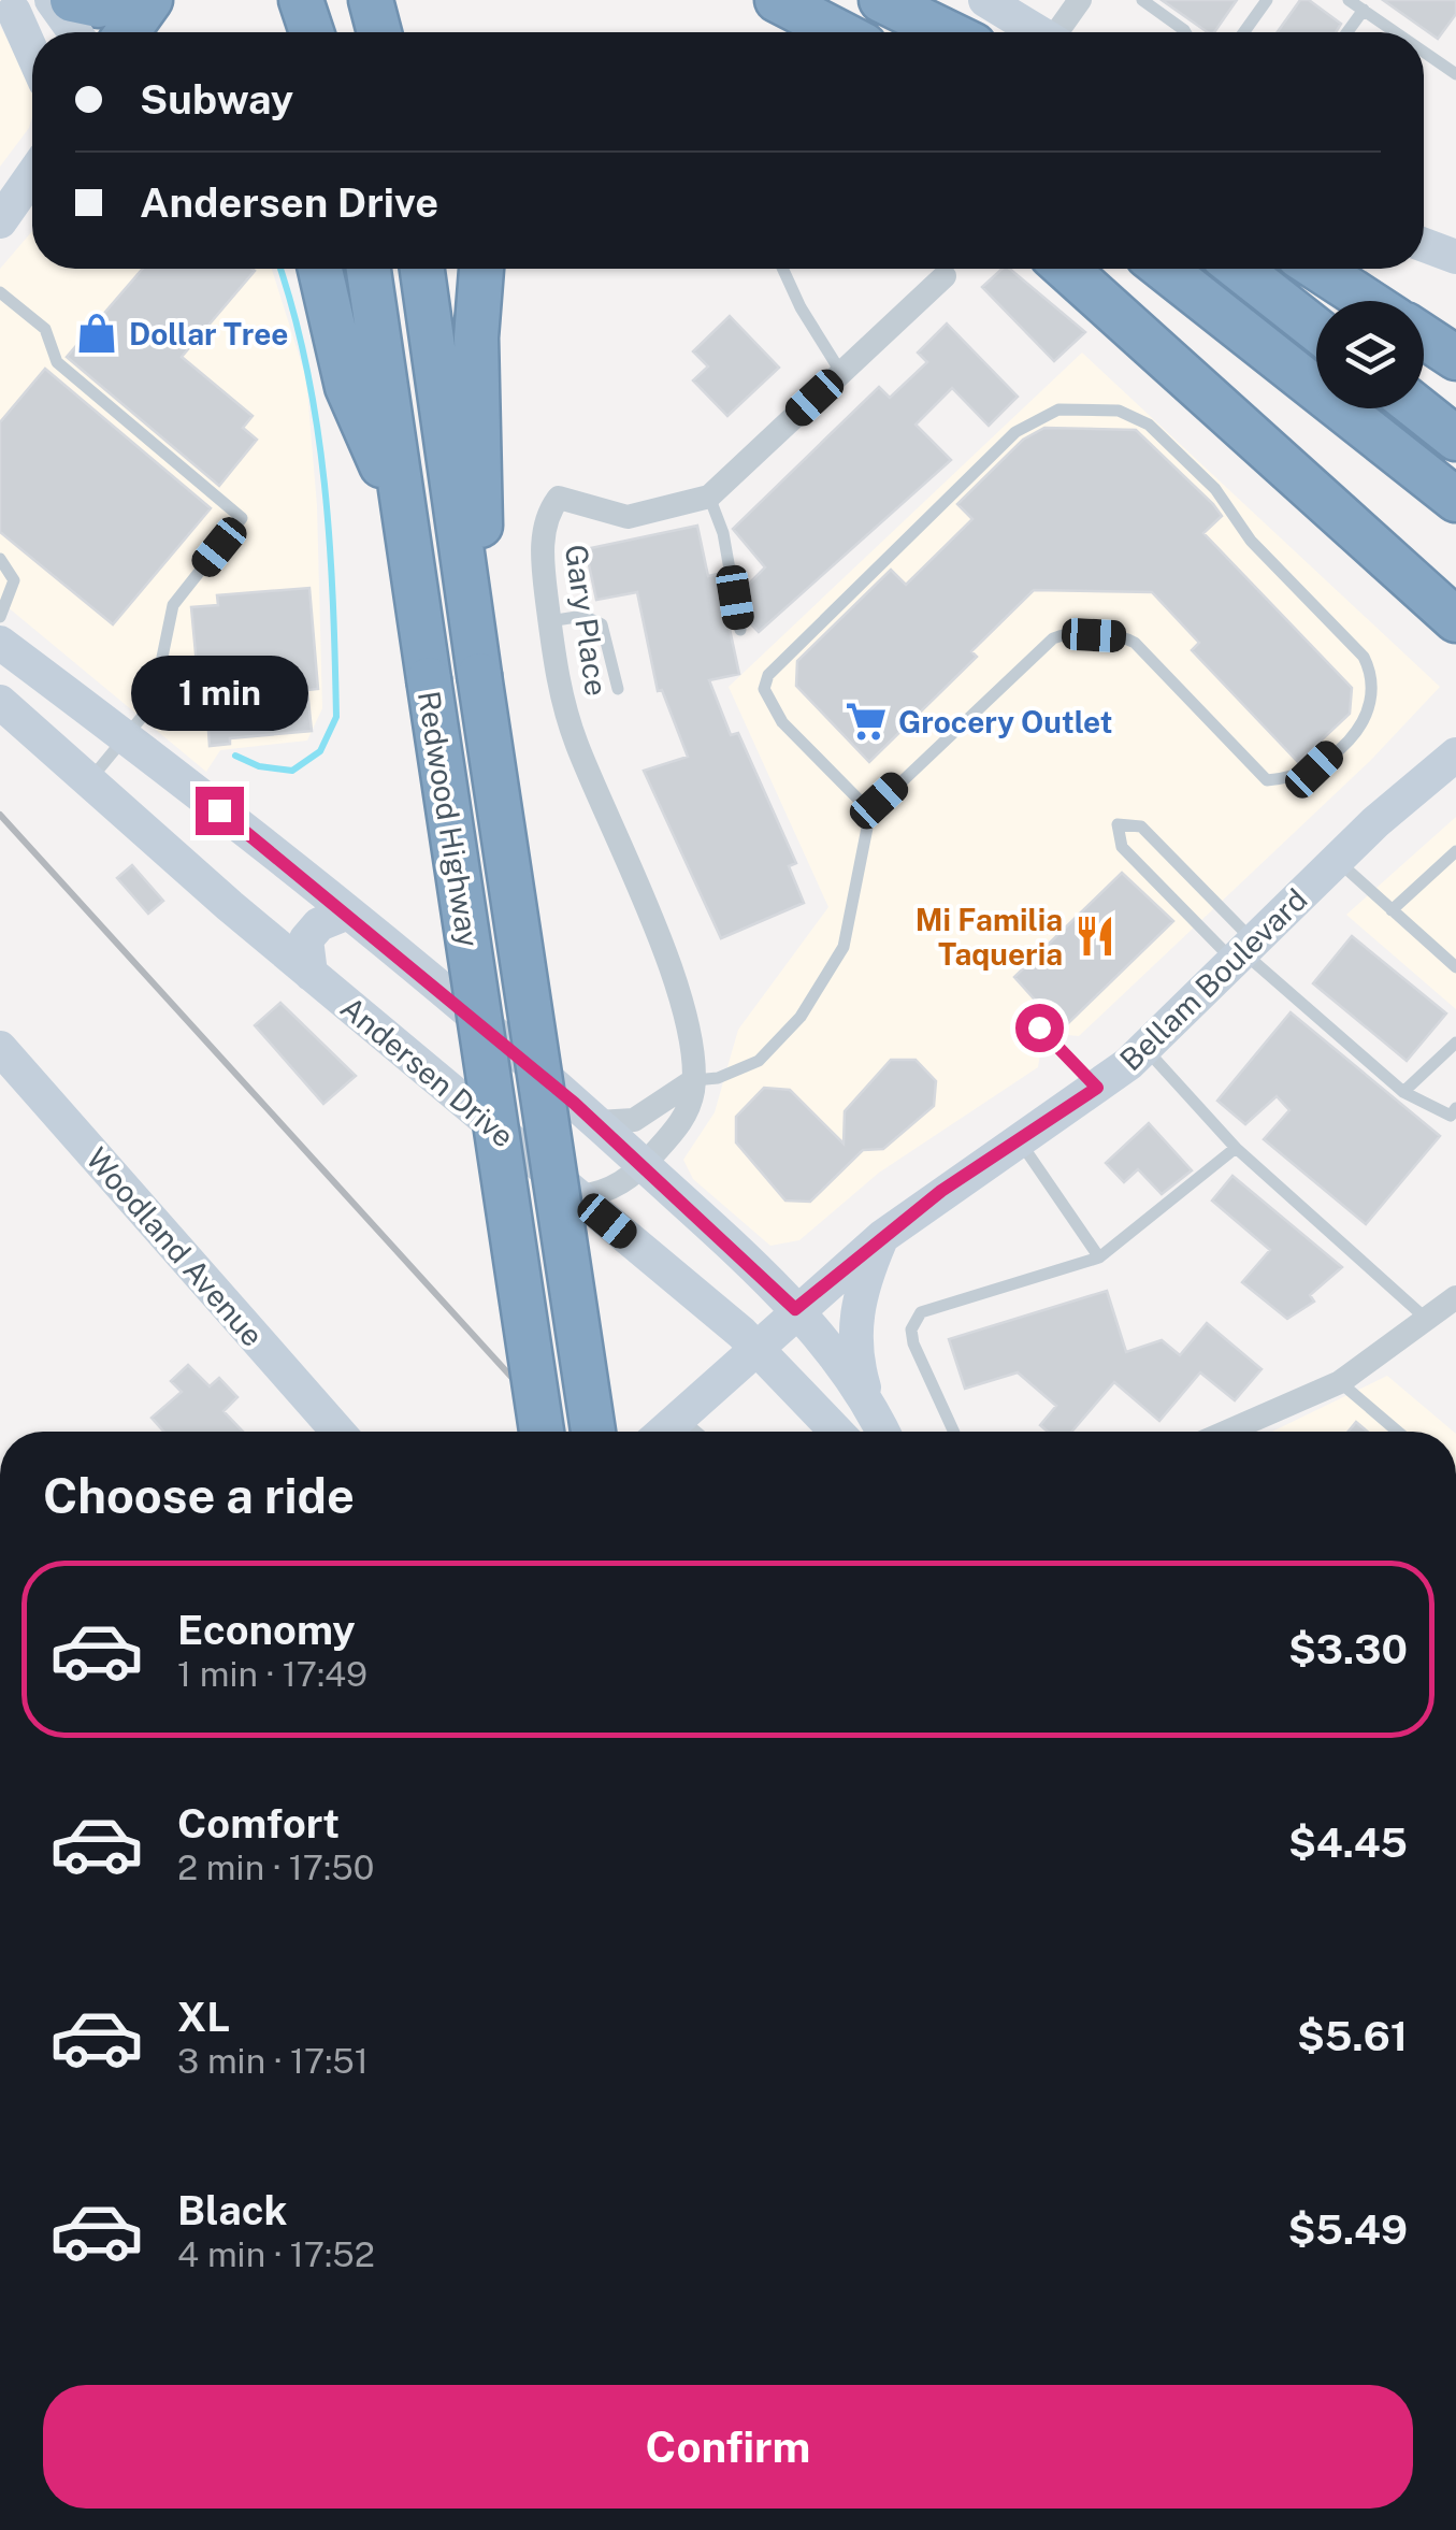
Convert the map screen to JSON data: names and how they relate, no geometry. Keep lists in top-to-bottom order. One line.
{"streets":{"highway":["Redwood Highway"],"main road":["Bellam Boulevard","Andersen Drive","Woodland Avenue"],"street":["Gary Place"]},"crossings":[["Gary Place","Andersen Drive"],["Bellam Boulevard","Andersen Drive"]],"places":{"shop":["Dollar Tree"],"supermarket":["Grocery Outlet"],"restaurant":["Mi Familia Taqueria"]},"page":{"banner":["Subway","Andersen Drive"],"bubble":"1 min","heading":"Choose a ride","list":[{"name":"Economy","note":"1 min · 17:49","value":"$3.30"},{"name":"Comfort","note":"2 min · 17:50","value":"$4.45"},{"name":"XL","note":"3 min · 17:51","value":"$5.61"},{"name":"Black","note":"4 min · 17:52","value":"$5.49"}],"buttons":"Confirm"}}
